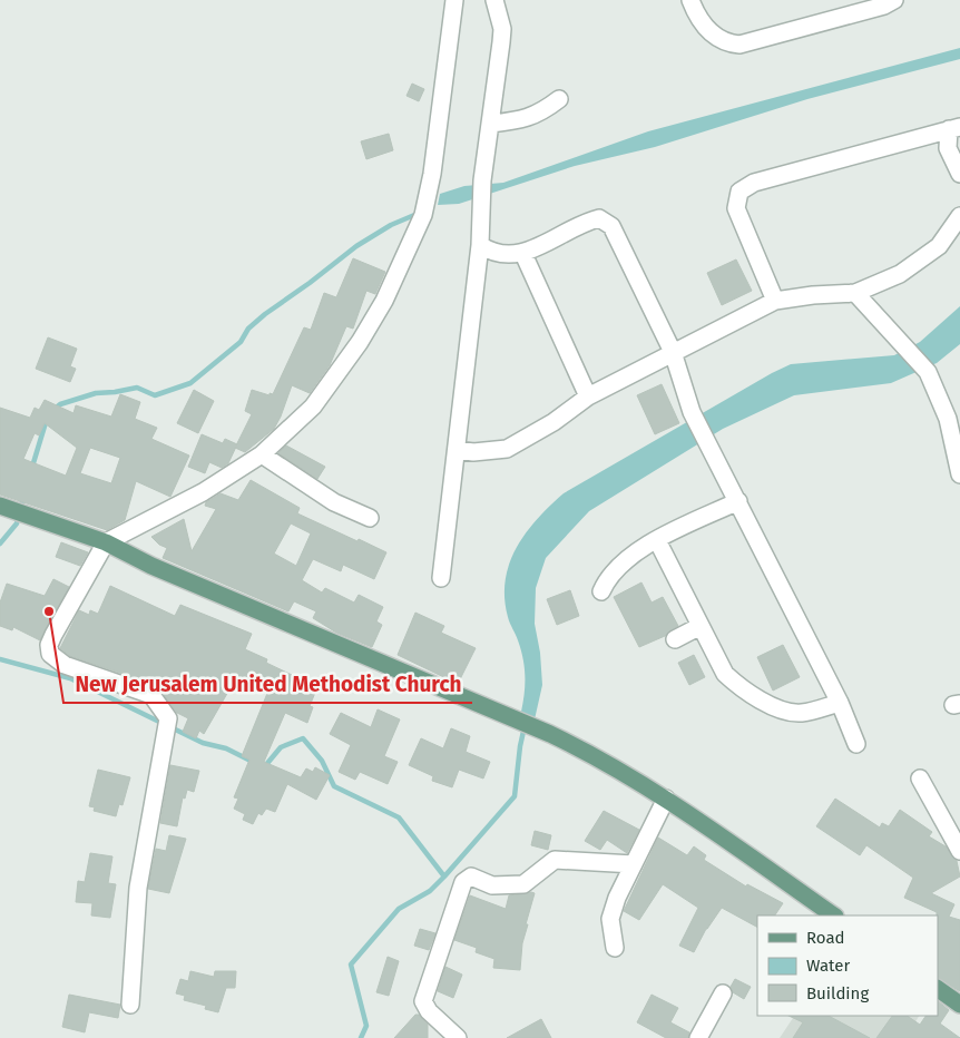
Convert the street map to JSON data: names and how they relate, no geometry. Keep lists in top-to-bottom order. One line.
{"places":["New Jerusalem United Methodist Church"],"legend":["Road","Water","Building"]}
